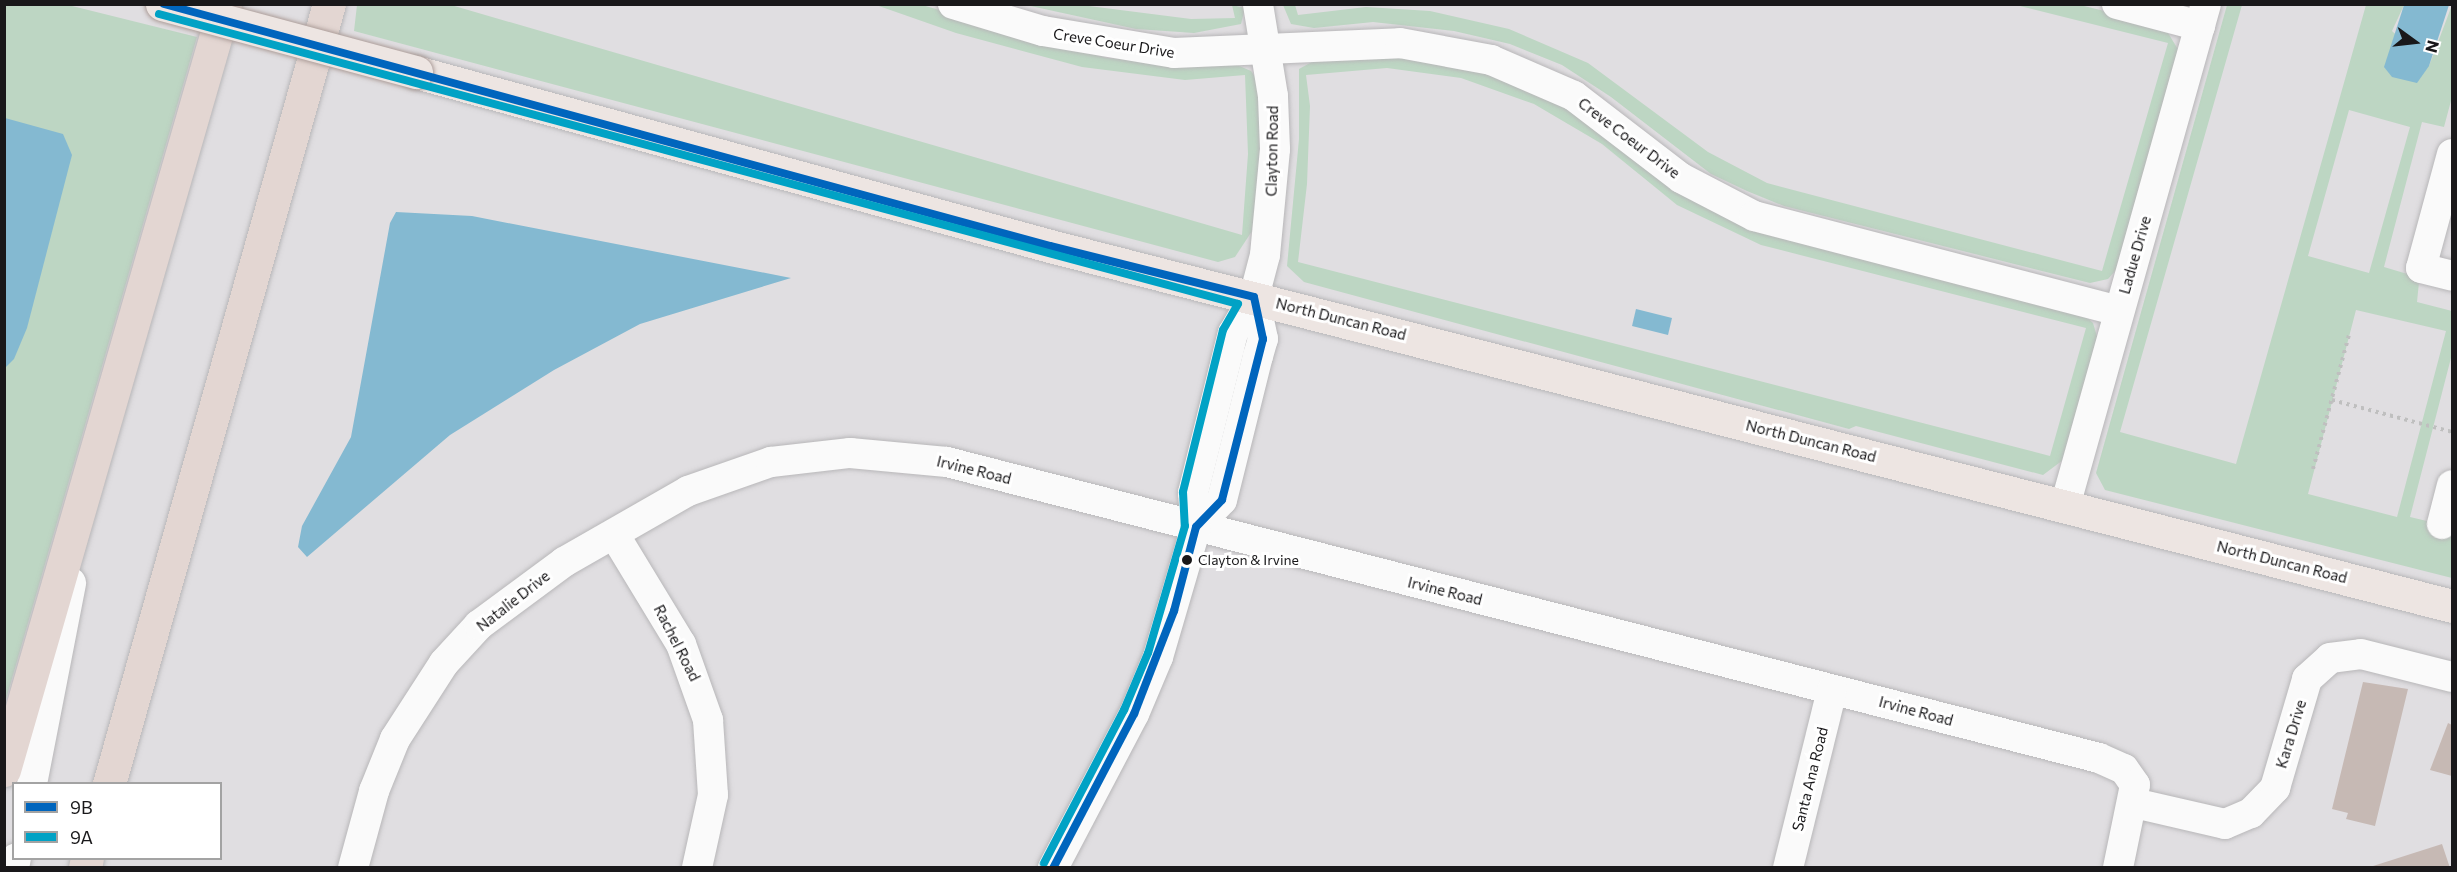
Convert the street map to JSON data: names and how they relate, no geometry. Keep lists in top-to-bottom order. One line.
{"streets":{"main road":["North Duncan Road"],"street":["Creve Coeur Drive","Clayton Road","Ladue Drive","Irvine Road","Natalie Drive","Rachel Road","Kara Drive","Santa Ana Road"]},"crossings":[["Creve Coeur Drive","Clayton Road"],["Creve Coeur Drive","Ladue Drive"],["Clayton Road","North Duncan Road"],["Ladue Drive","North Duncan Road"],["Irvine Road","Natalie Drive"],["Irvine Road","Kara Drive"],["Irvine Road","Santa Ana Road"],["Natalie Drive","Rachel Road"]],"places":["Clayton & Irvine"],"lines":["transit line 9B","transit line 9A"],"legend":["9B","9A"],"north":"right"}
